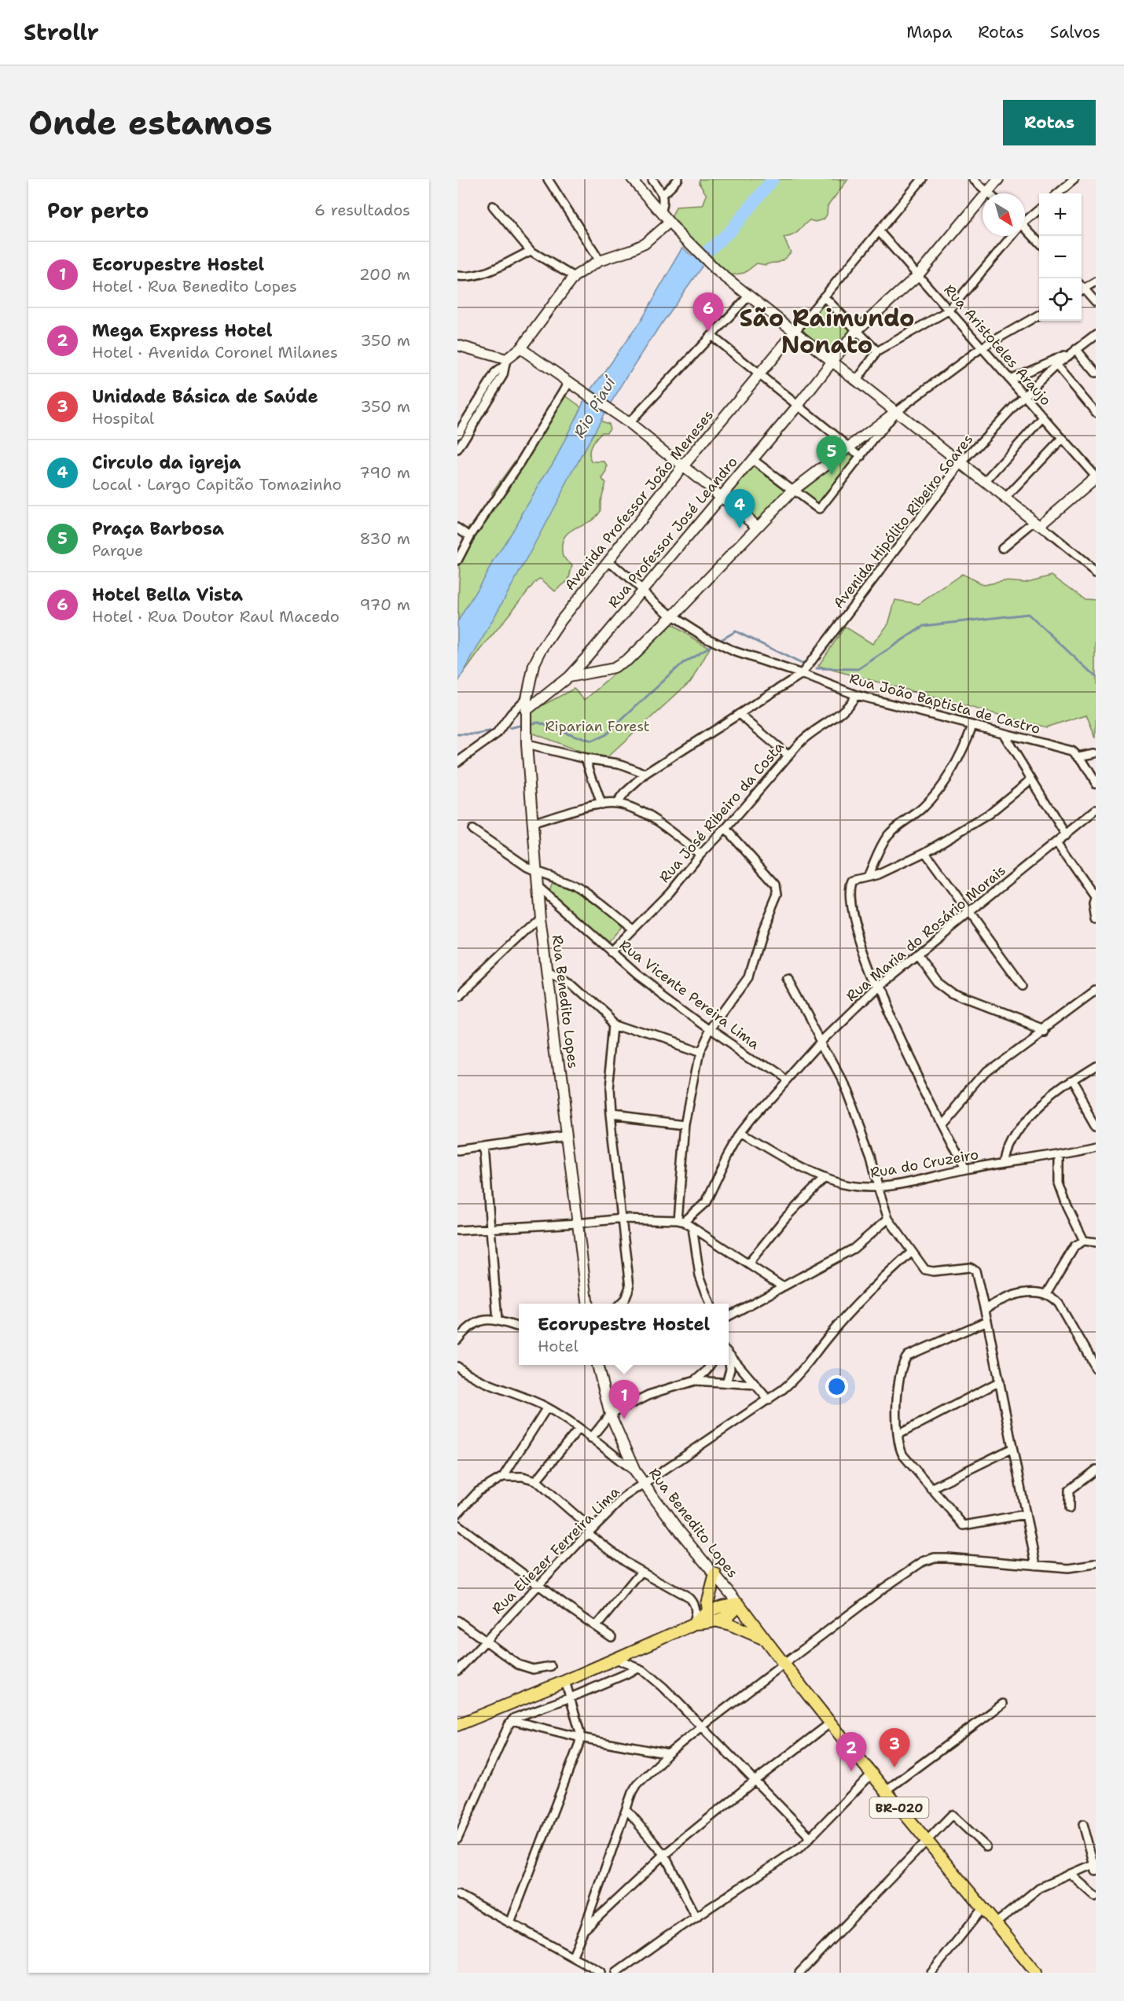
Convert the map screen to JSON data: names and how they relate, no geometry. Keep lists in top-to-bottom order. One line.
{"streets":{"main road":["Avenida Professor João Meneses","Rua Professor José Leandro","Rua Benedito Lopes","BR-020"],"street":["Rua Aristoteles Araujo","Avenida Hipólito Ribeiro Soares","Rua João Baptista de Castro","Rua José Ribeiro da Costa","Rua Maria do Rosário Morais","Rua Vicente Pereira Lima","Rua do Cruzeiro","Rua Eliezer Ferreira Lima"]},"crossings":[["Rua Aristoteles Araujo","Avenida Hipólito Ribeiro Soares"],["Rua Aristoteles Araujo","Rua Professor José Leandro"],["Avenida Professor João Meneses","Rua João Baptista de Castro"],["Avenida Professor João Meneses","Rua Benedito Lopes"],["Avenida Hipólito Ribeiro Soares","Rua João Baptista de Castro"],["Rua Professor José Leandro","Rua João Baptista de Castro"],["Rua Professor José Leandro","Rua Benedito Lopes"],["Rua João Baptista de Castro","Rua José Ribeiro da Costa"],["Rua José Ribeiro da Costa","Rua Vicente Pereira Lima"],["Rua Maria do Rosário Morais","Rua Vicente Pereira Lima"],["Rua Maria do Rosário Morais","Rua do Cruzeiro"],["Rua Vicente Pereira Lima","Rua Benedito Lopes"],["Rua Benedito Lopes","Rua Eliezer Ferreira Lima"],["Rua Benedito Lopes","BR-020"]],"districts":["São Raimundo Nonato"],"water":["Rio Piauí"],"parks":["Riparian Forest"],"north":"bottom right","page":{"header":"Strollr","nav":["Mapa","Rotas","Salvos"],"buttons":"Rotas","title":"Onde estamos","heading":["Por perto","6 resultados"],"map_buttons":["+","−"],"list":[{"mark":"1","name":"Ecorupestre Hostel","note":"Hotel · Rua Benedito Lopes","value":"200 m"},{"mark":"2","name":"Mega Express Hotel","note":"Hotel · Avenida Coronel Milanes","value":"350 m"},{"mark":"3","name":"Unidade Básica de Saúde","note":"Hospital","value":"350 m"},{"mark":"4","name":"Circulo da igreja","note":"Local · Largo Capitão Tomazinho","value":"790 m"},{"mark":"5","name":"Praça Barbosa","note":"Parque","value":"830 m"},{"mark":"6","name":"Hotel Bella Vista","note":"Hotel · Rua Doutor Raul Macedo","value":"970 m"}],"pins":["6","5","4","1","3","2"],"popup":["Ecorupestre Hostel","Hotel"]}}
